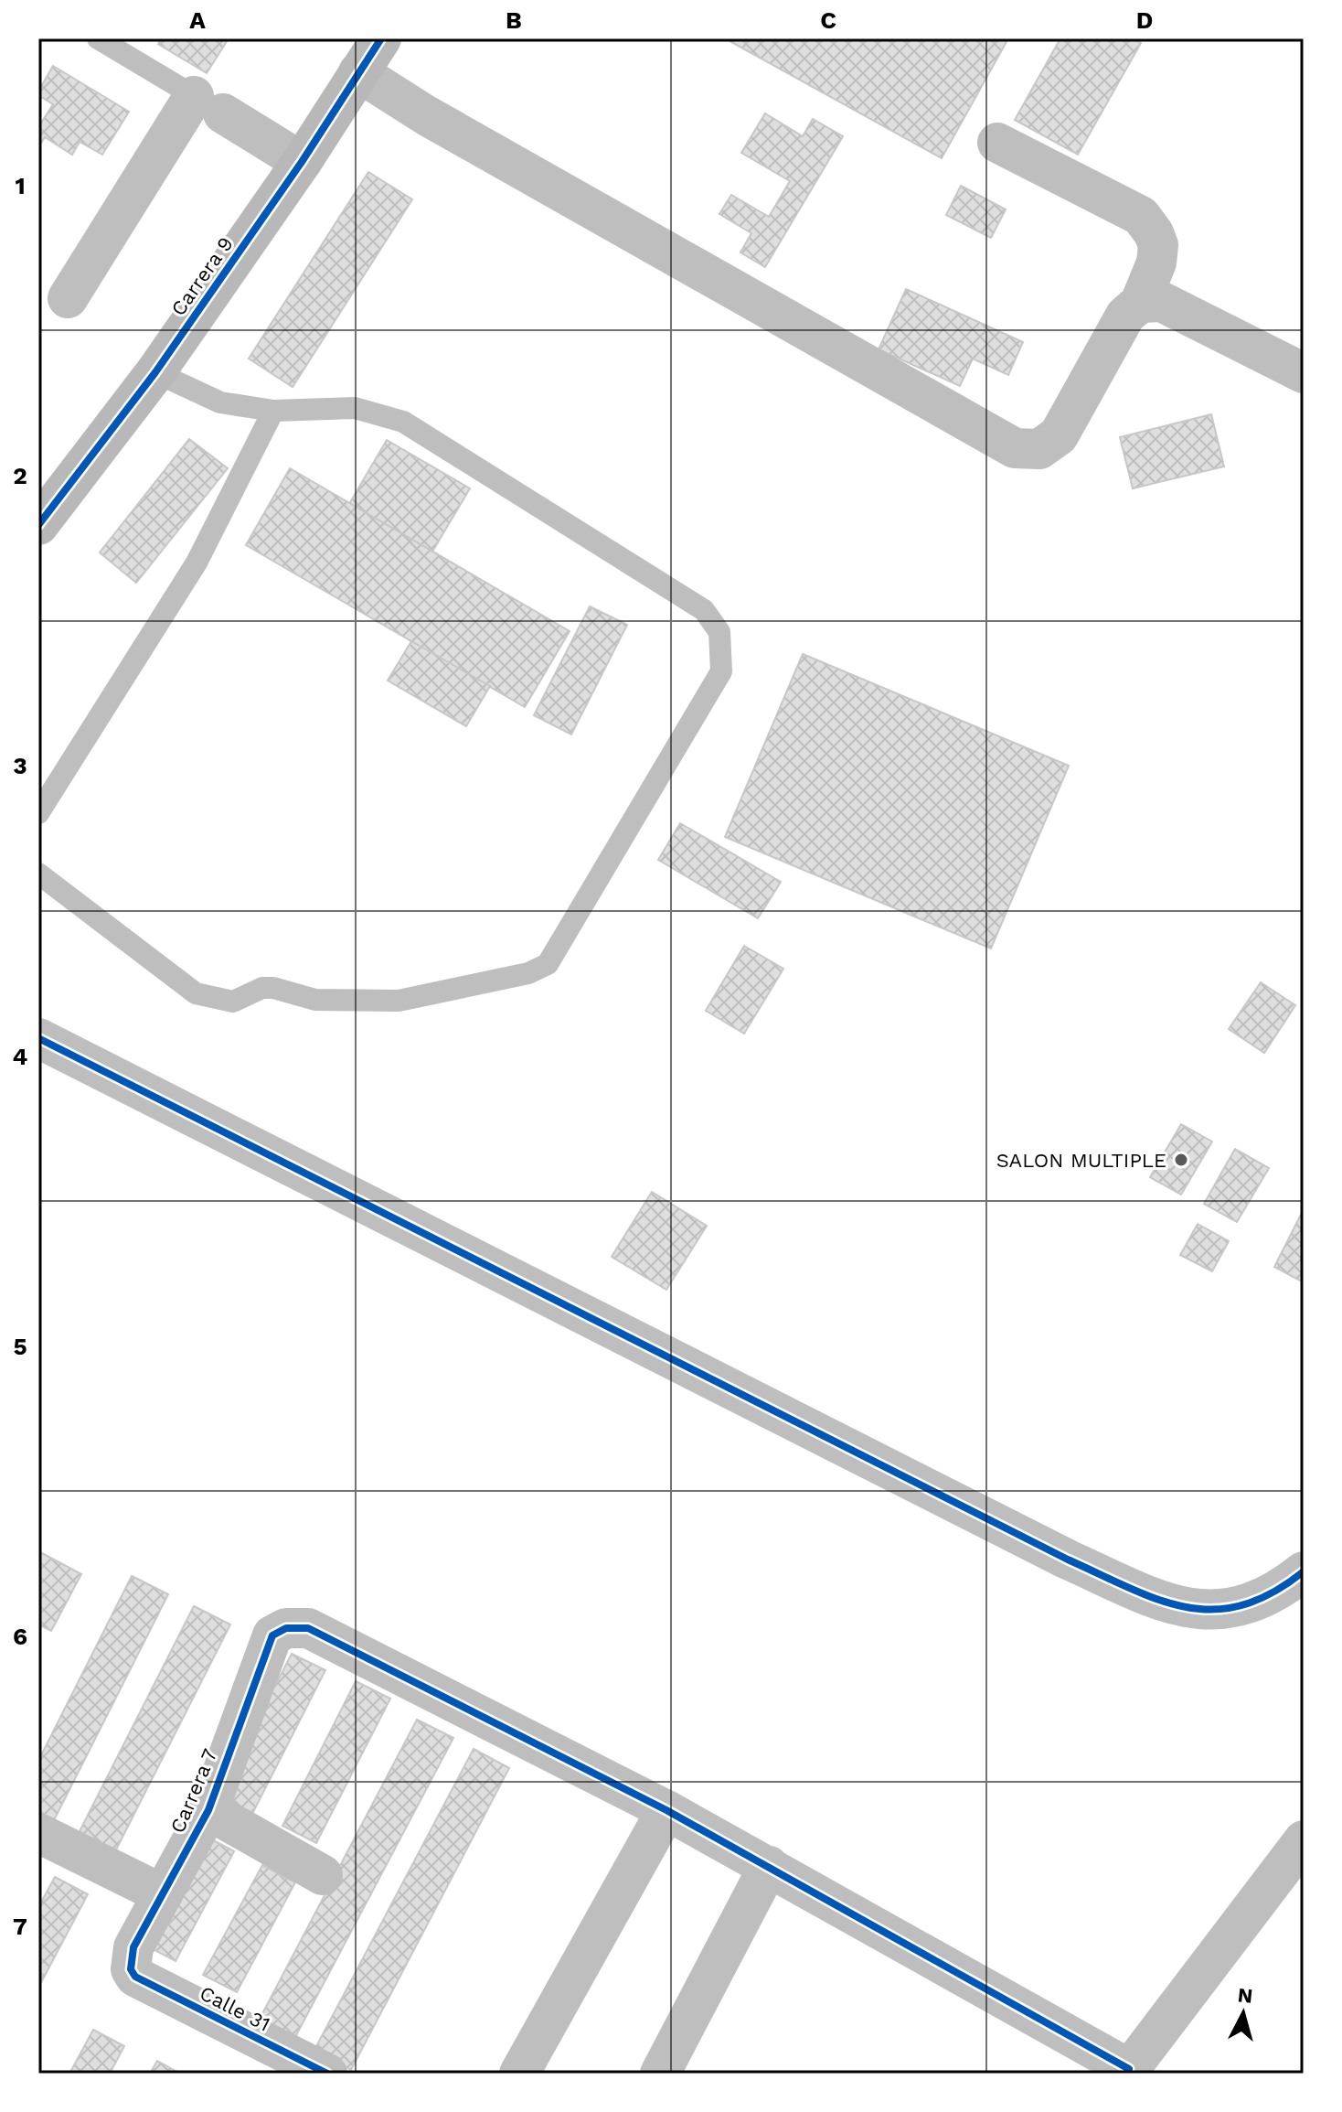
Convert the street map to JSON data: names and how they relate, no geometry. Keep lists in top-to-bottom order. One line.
{"streets":{"main road":["Carrera 9"],"street":["Carrera 7","Calle 31"]},"crossings":[["Carrera 7","Calle 31"]],"places":["SALON MULTIPLE"],"north":"top","grid":{"columns":["A","B","C","D"],"rows":["1","2","3","4","5","6","7"]}}
